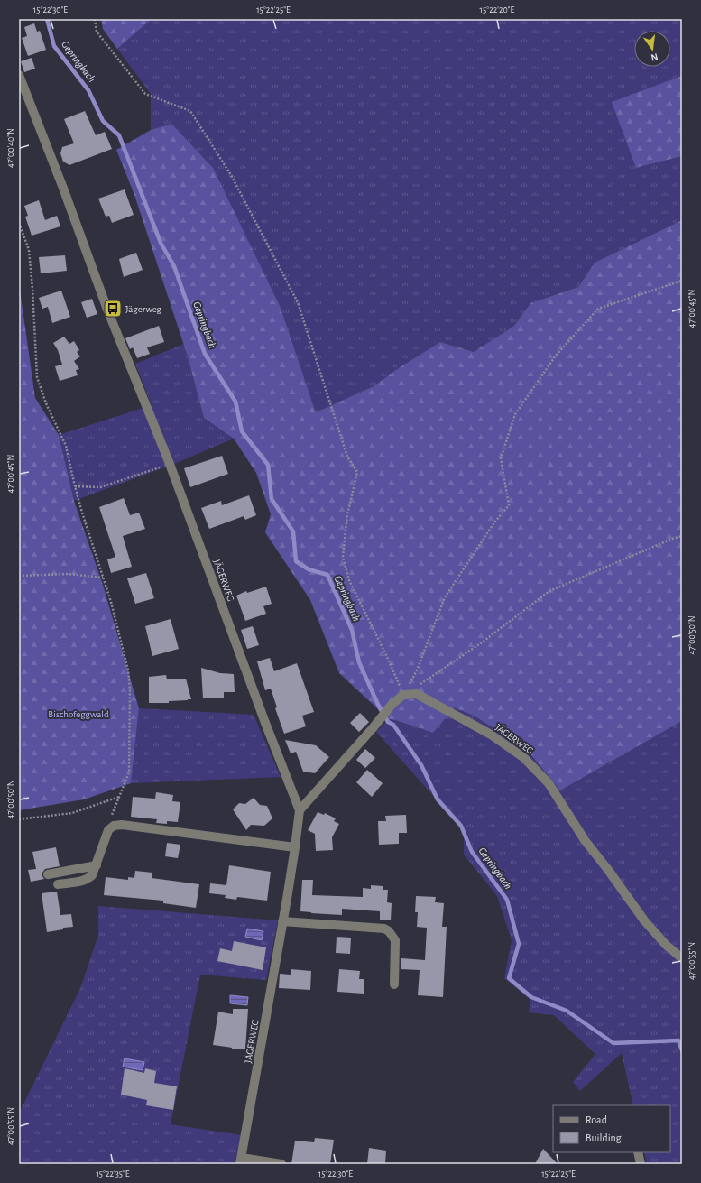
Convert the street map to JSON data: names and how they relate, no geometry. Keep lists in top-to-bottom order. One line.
{"streets":{"street":["JÄGERWEG"]},"water":["Gepringbach"],"parks":["Bischofeggwald"],"places":{"bus stop":["Jägerweg"]},"legend":["Road","Building"],"north":"bottom","coordinates":["15°22'30\"E","15°22'25\"E","15°22'20\"E","47°00'40\"N","47°00'45\"N","47°00'50\"N","47°00'55\"N","15°22'35\"E"]}
